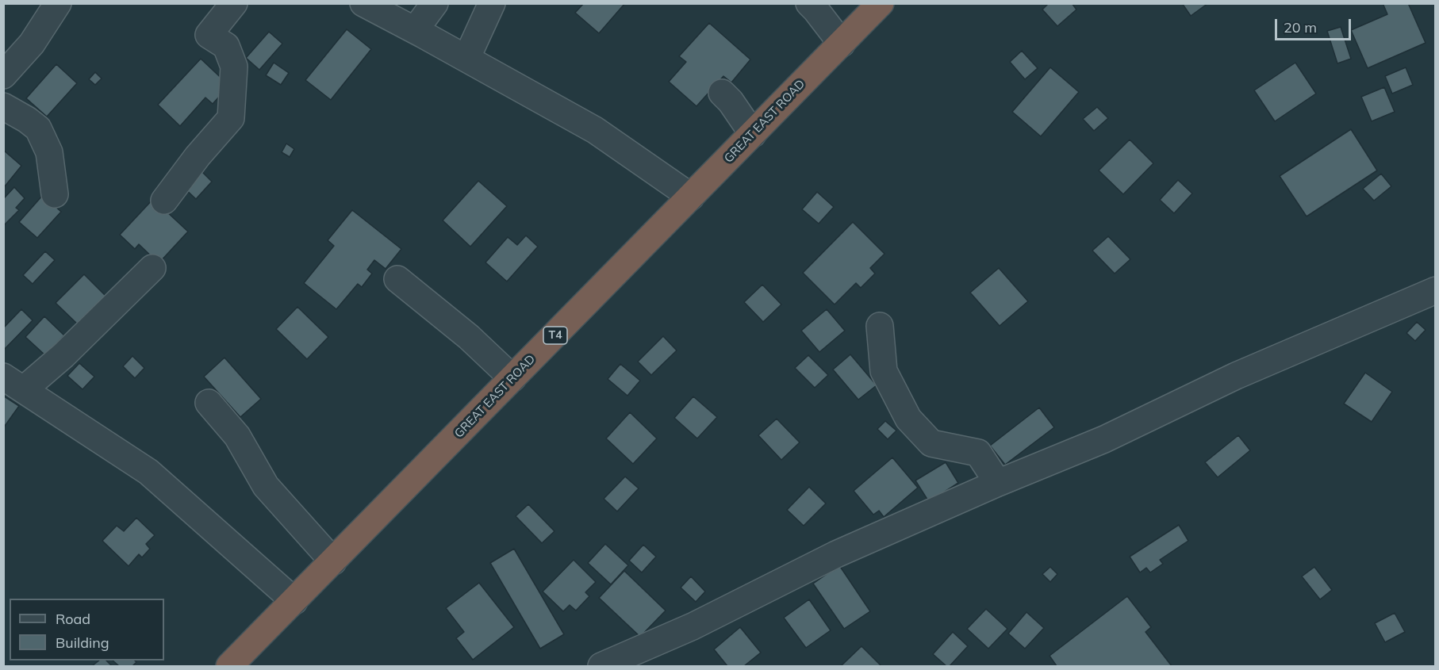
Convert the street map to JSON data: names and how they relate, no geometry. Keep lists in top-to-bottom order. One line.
{"streets":{"highway":["GREAT EAST ROAD","T4"]},"legend":["Road","Building"],"scale_bar":"20 m"}
